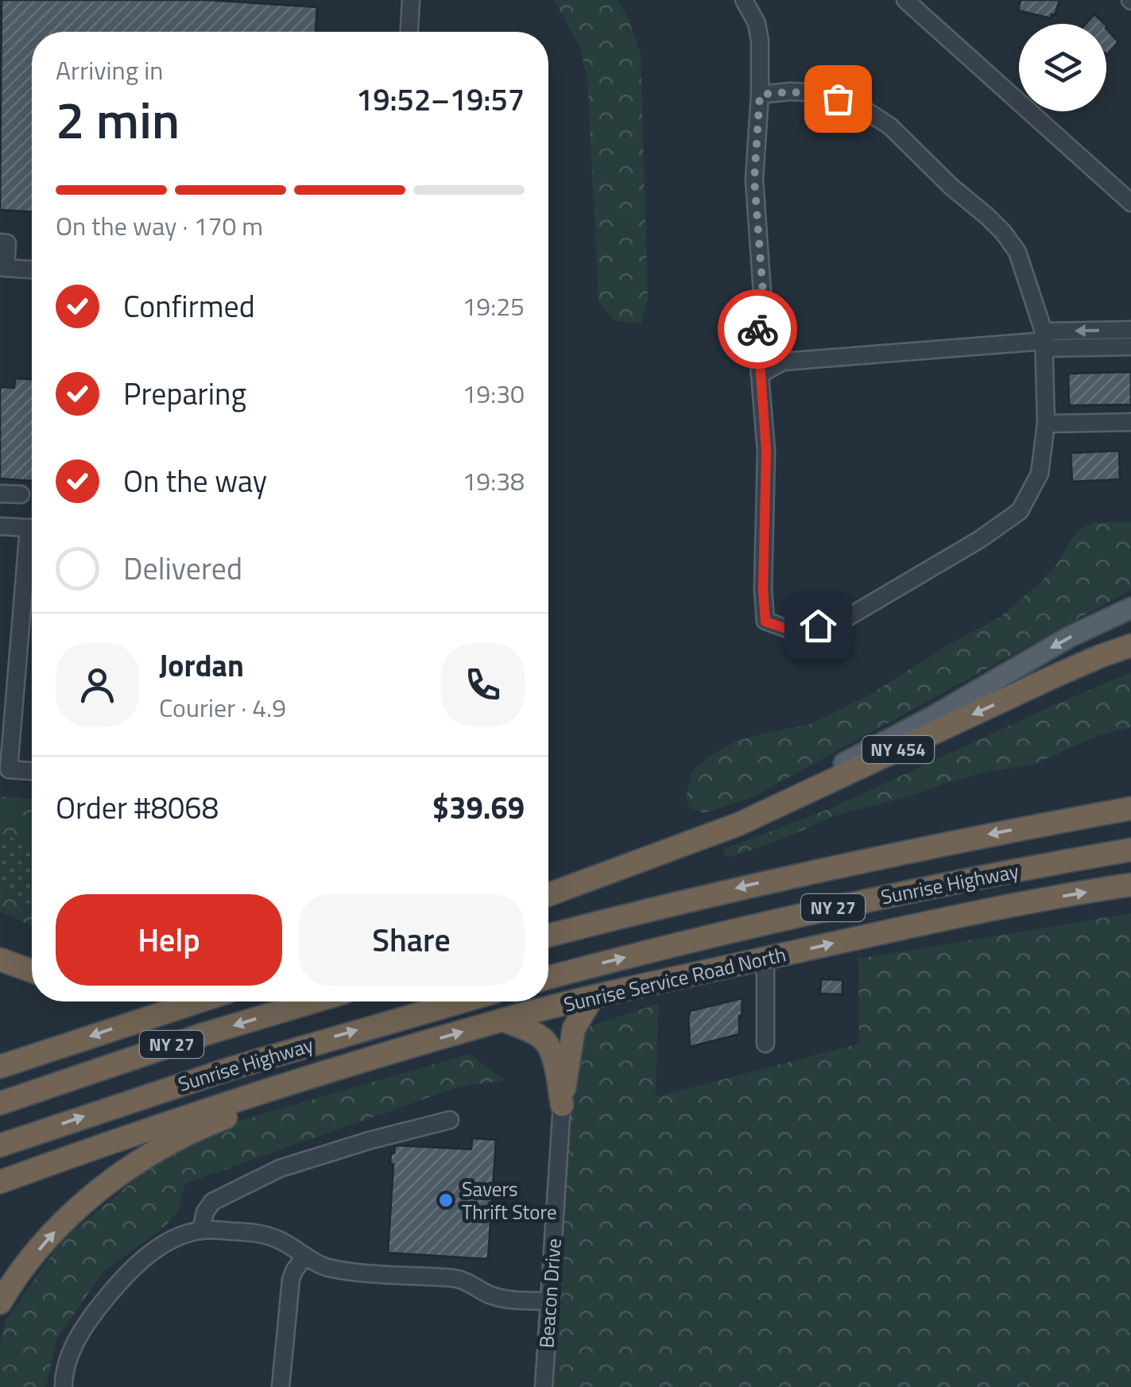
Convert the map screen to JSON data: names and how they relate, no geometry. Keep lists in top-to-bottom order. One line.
{"streets":{"highway":["NY 454","Sunrise Highway","NY 27","Sunrise Service Road North"],"street":["Beacon Drive"]},"places":["Savers Thrift Store"],"page":{"heading":["2 min","Arriving in","19:52–19:57"],"panel":["Jordan","Courier · 4.9","Order #8068","$39.69"],"bar":"On the way · 170 m","list":[["Confirmed","19:25"],["Preparing","19:30"],["On the way","19:38"],"Delivered"],"buttons":["Help","Share"]}}
